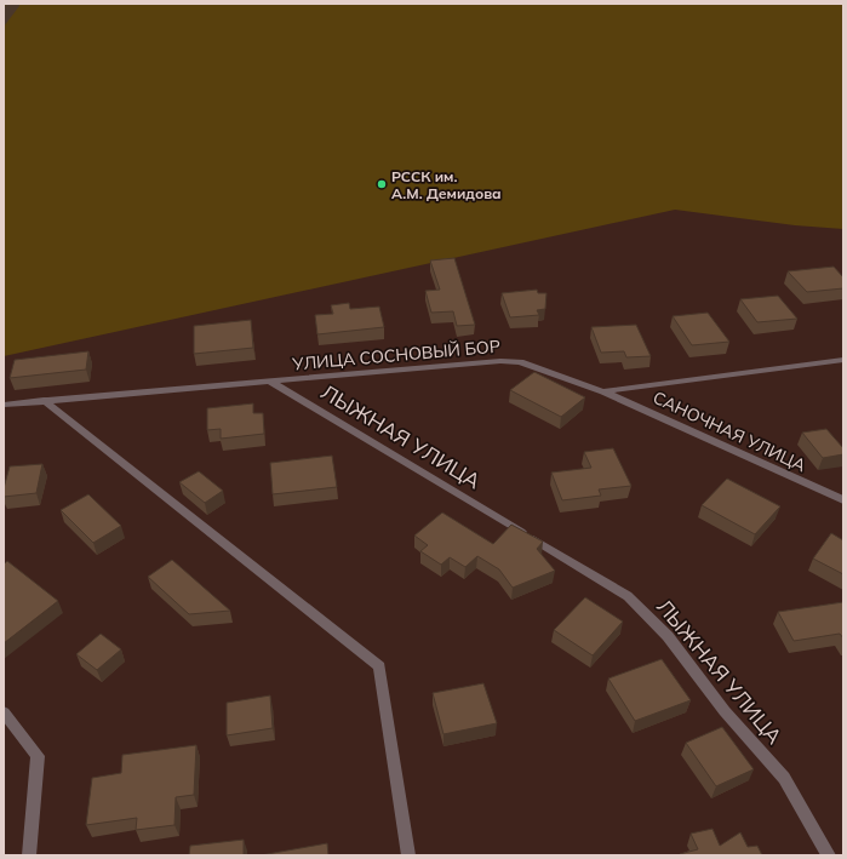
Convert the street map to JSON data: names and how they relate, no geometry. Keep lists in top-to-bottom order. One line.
{"streets":{"street":["УЛИЦА СОСНОВЫЙ БОР","САНОЧНАЯ УЛИЦА","ЛЫЖНАЯ УЛИЦА"]},"crossings":[["УЛИЦА СОСНОВЫЙ БОР","САНОЧНАЯ УЛИЦА"],["УЛИЦА СОСНОВЫЙ БОР","ЛЫЖНАЯ УЛИЦА"]],"places":["РССК им. А.М. Демидова"]}
